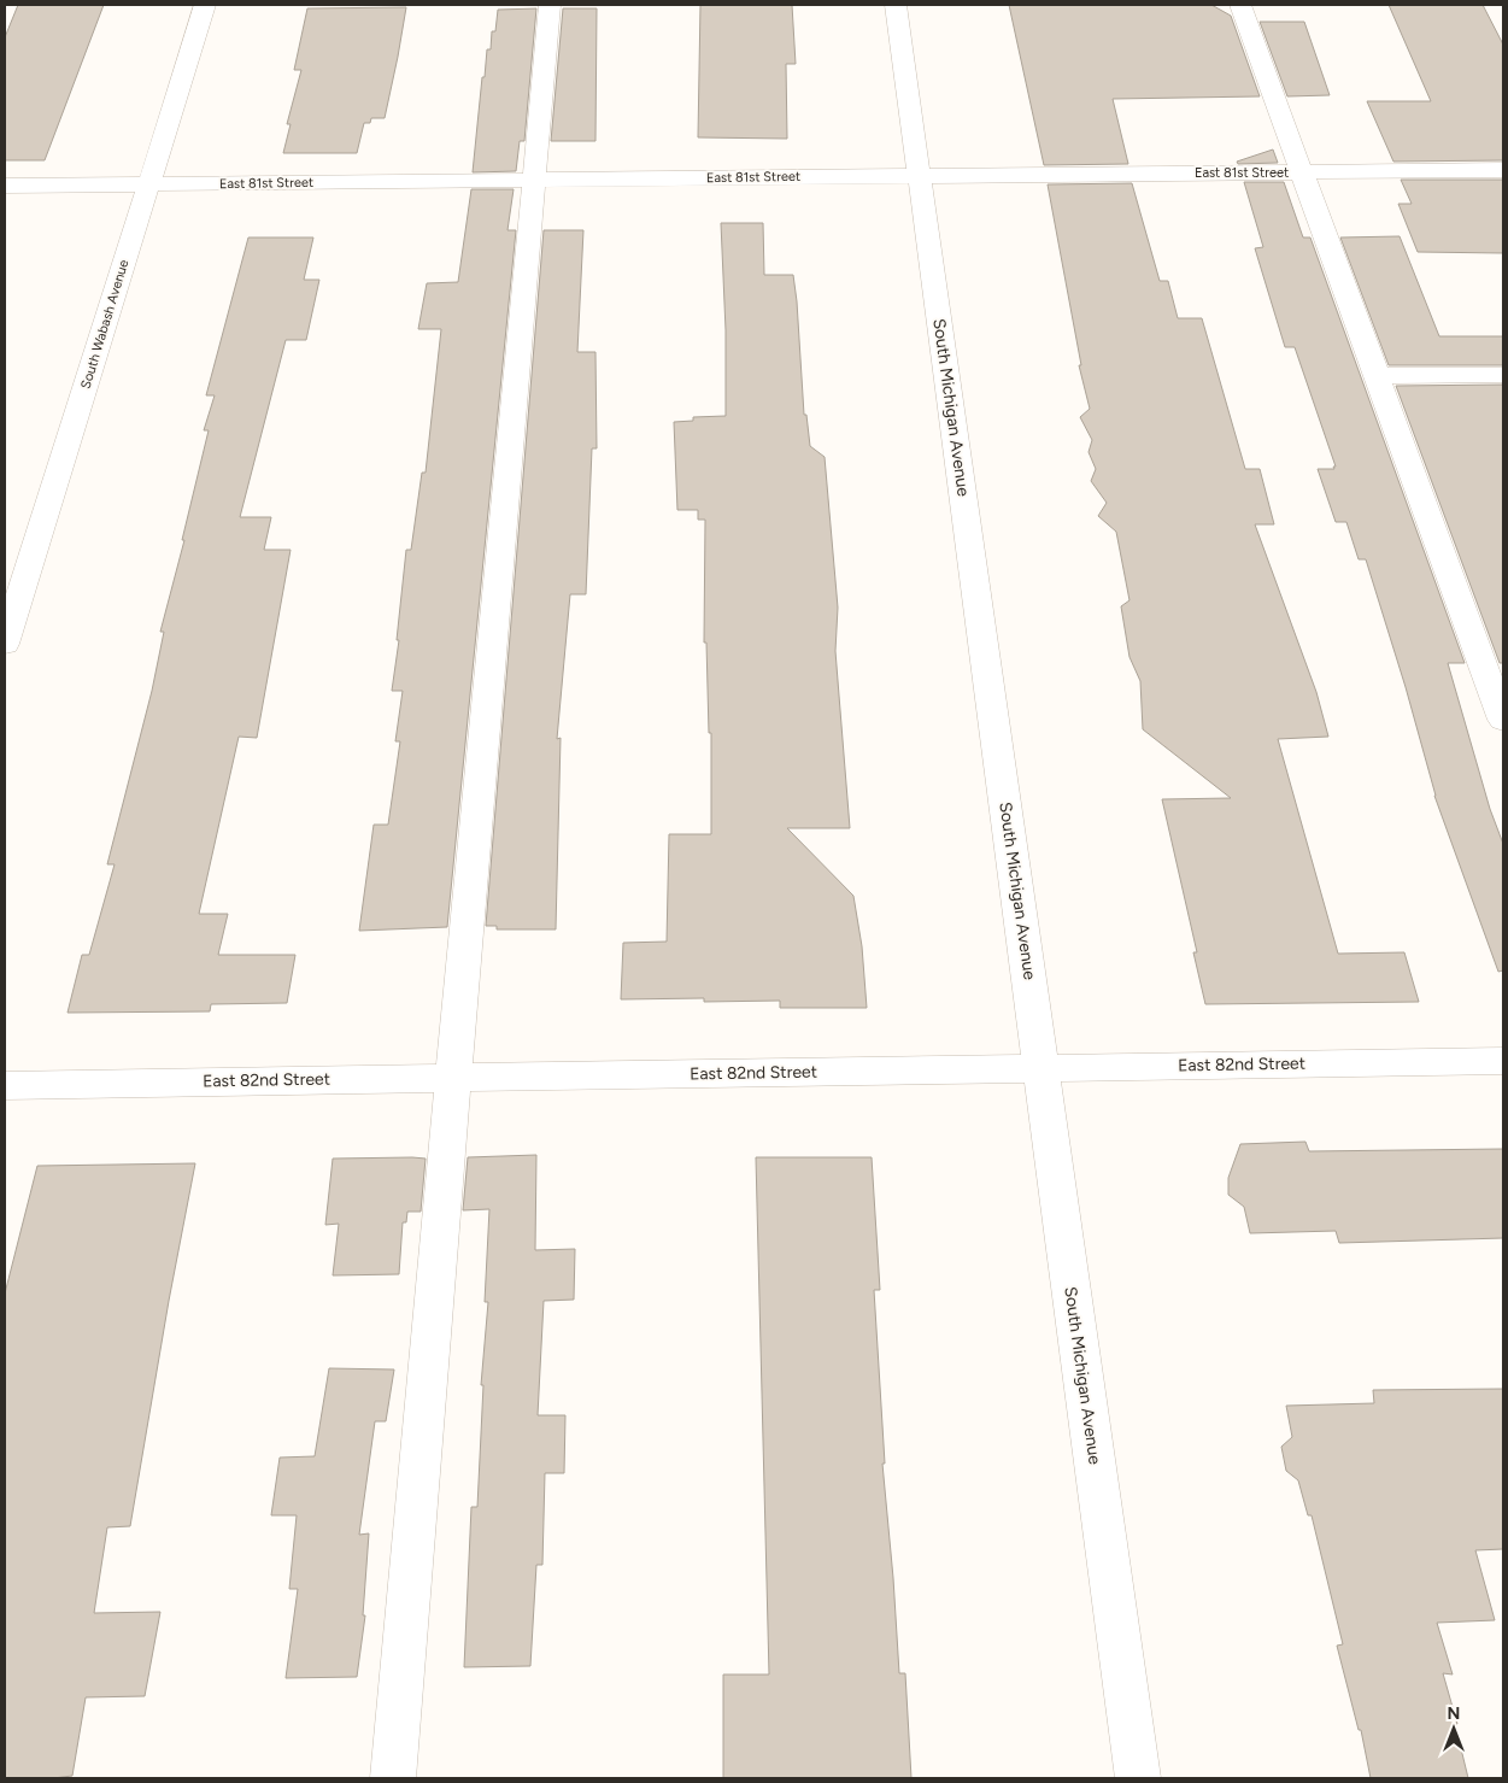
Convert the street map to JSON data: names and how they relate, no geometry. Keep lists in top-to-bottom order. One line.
{"streets":{"street":["East 81st Street","South Wabash Avenue","South Michigan Avenue","East 82nd Street"]},"crossings":[["East 81st Street","South Wabash Avenue"],["East 81st Street","South Michigan Avenue"],["South Michigan Avenue","East 82nd Street"]],"north":"top"}
